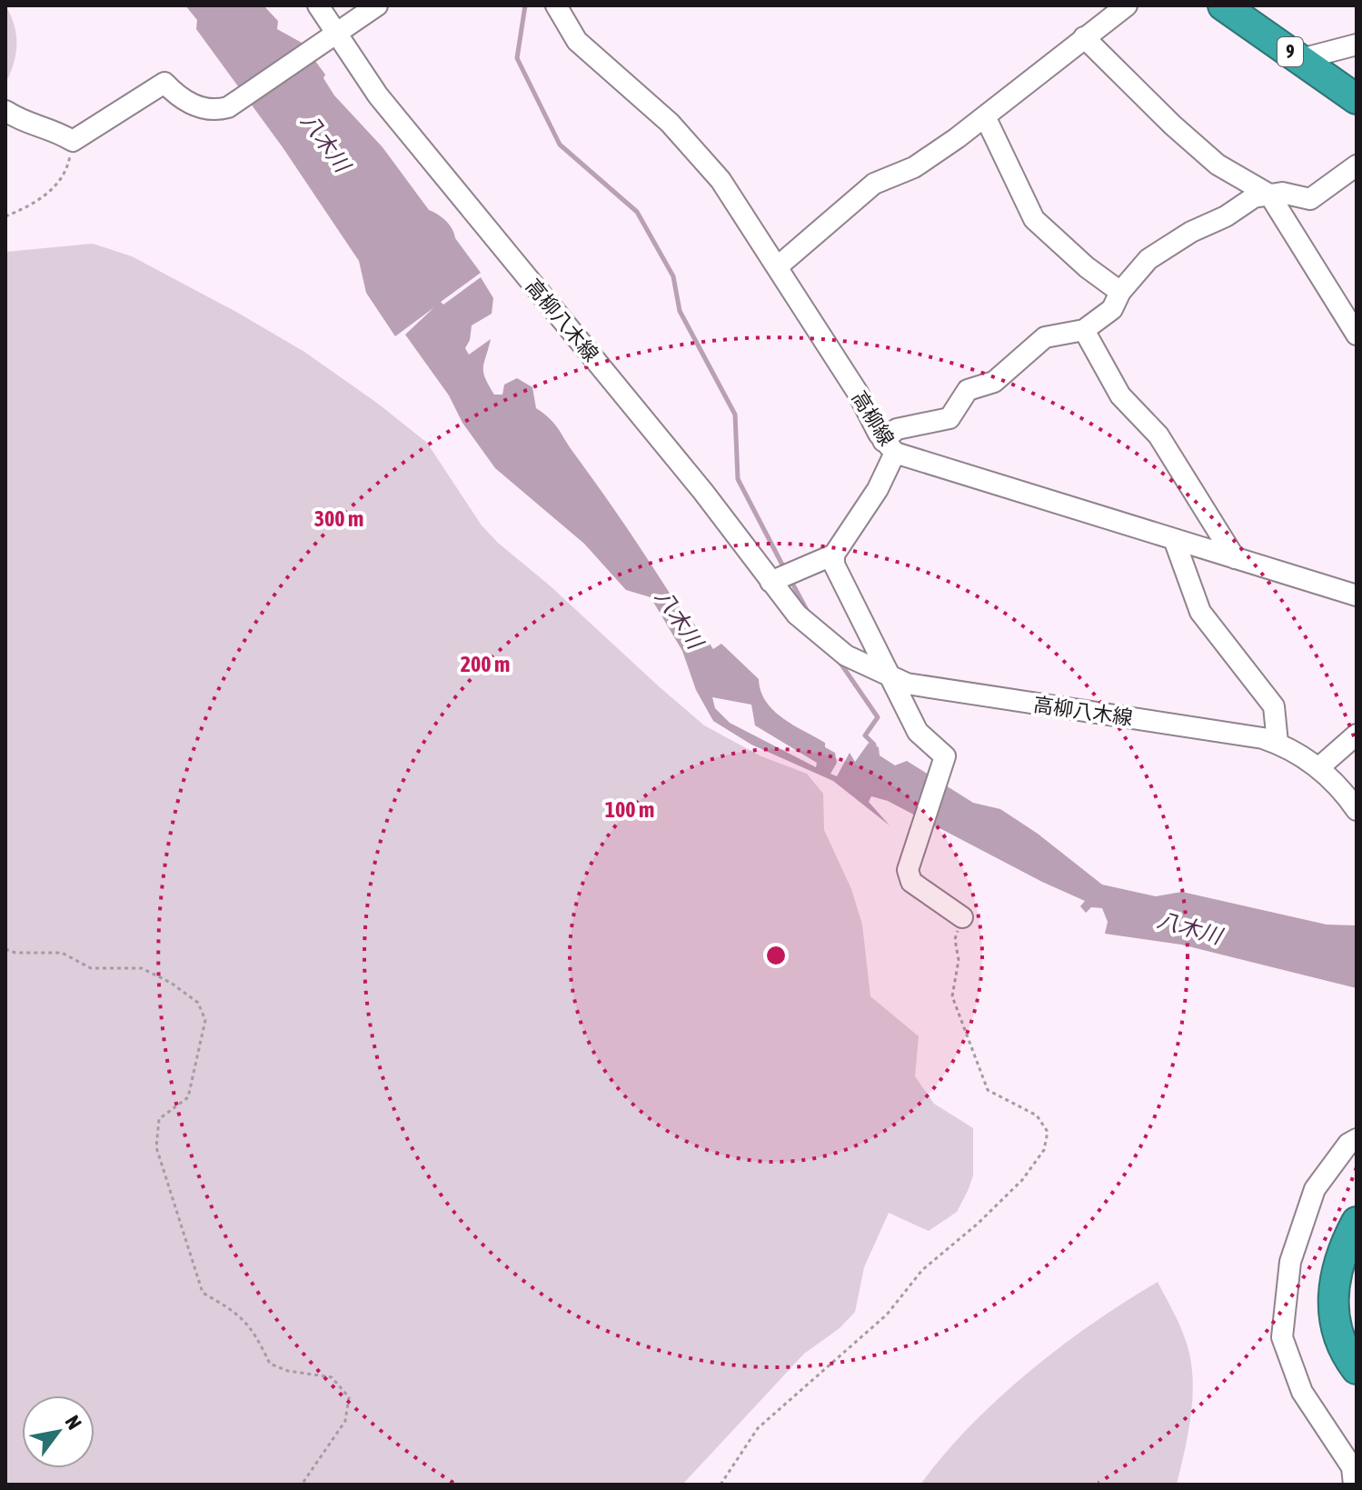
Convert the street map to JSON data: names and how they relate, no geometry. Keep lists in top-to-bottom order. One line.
{"streets":{"highway":["9"],"street":["高柳八木線","高柳線"]},"water":["八木川"],"north":"top right","rings":["300 m","200 m","100 m"]}
